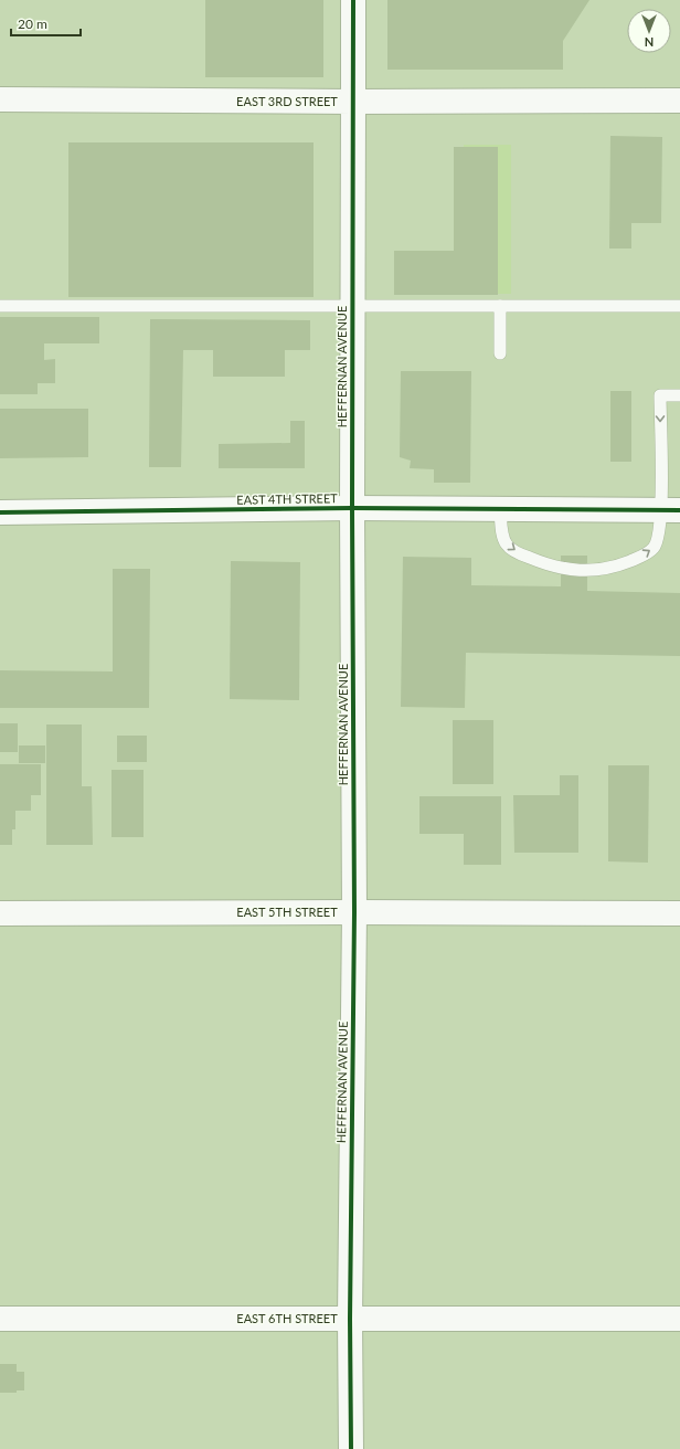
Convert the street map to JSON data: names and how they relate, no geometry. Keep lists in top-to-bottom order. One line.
{"streets":{"street":["EAST 3RD STREET","HEFFERNAN AVENUE","EAST 4TH STREET","EAST 5TH STREET","EAST 6TH STREET"]},"crossings":[["EAST 3RD STREET","HEFFERNAN AVENUE"],["HEFFERNAN AVENUE","EAST 4TH STREET"],["HEFFERNAN AVENUE","EAST 5TH STREET"],["HEFFERNAN AVENUE","EAST 6TH STREET"]],"scale_bar":"20 m","north":"bottom"}
